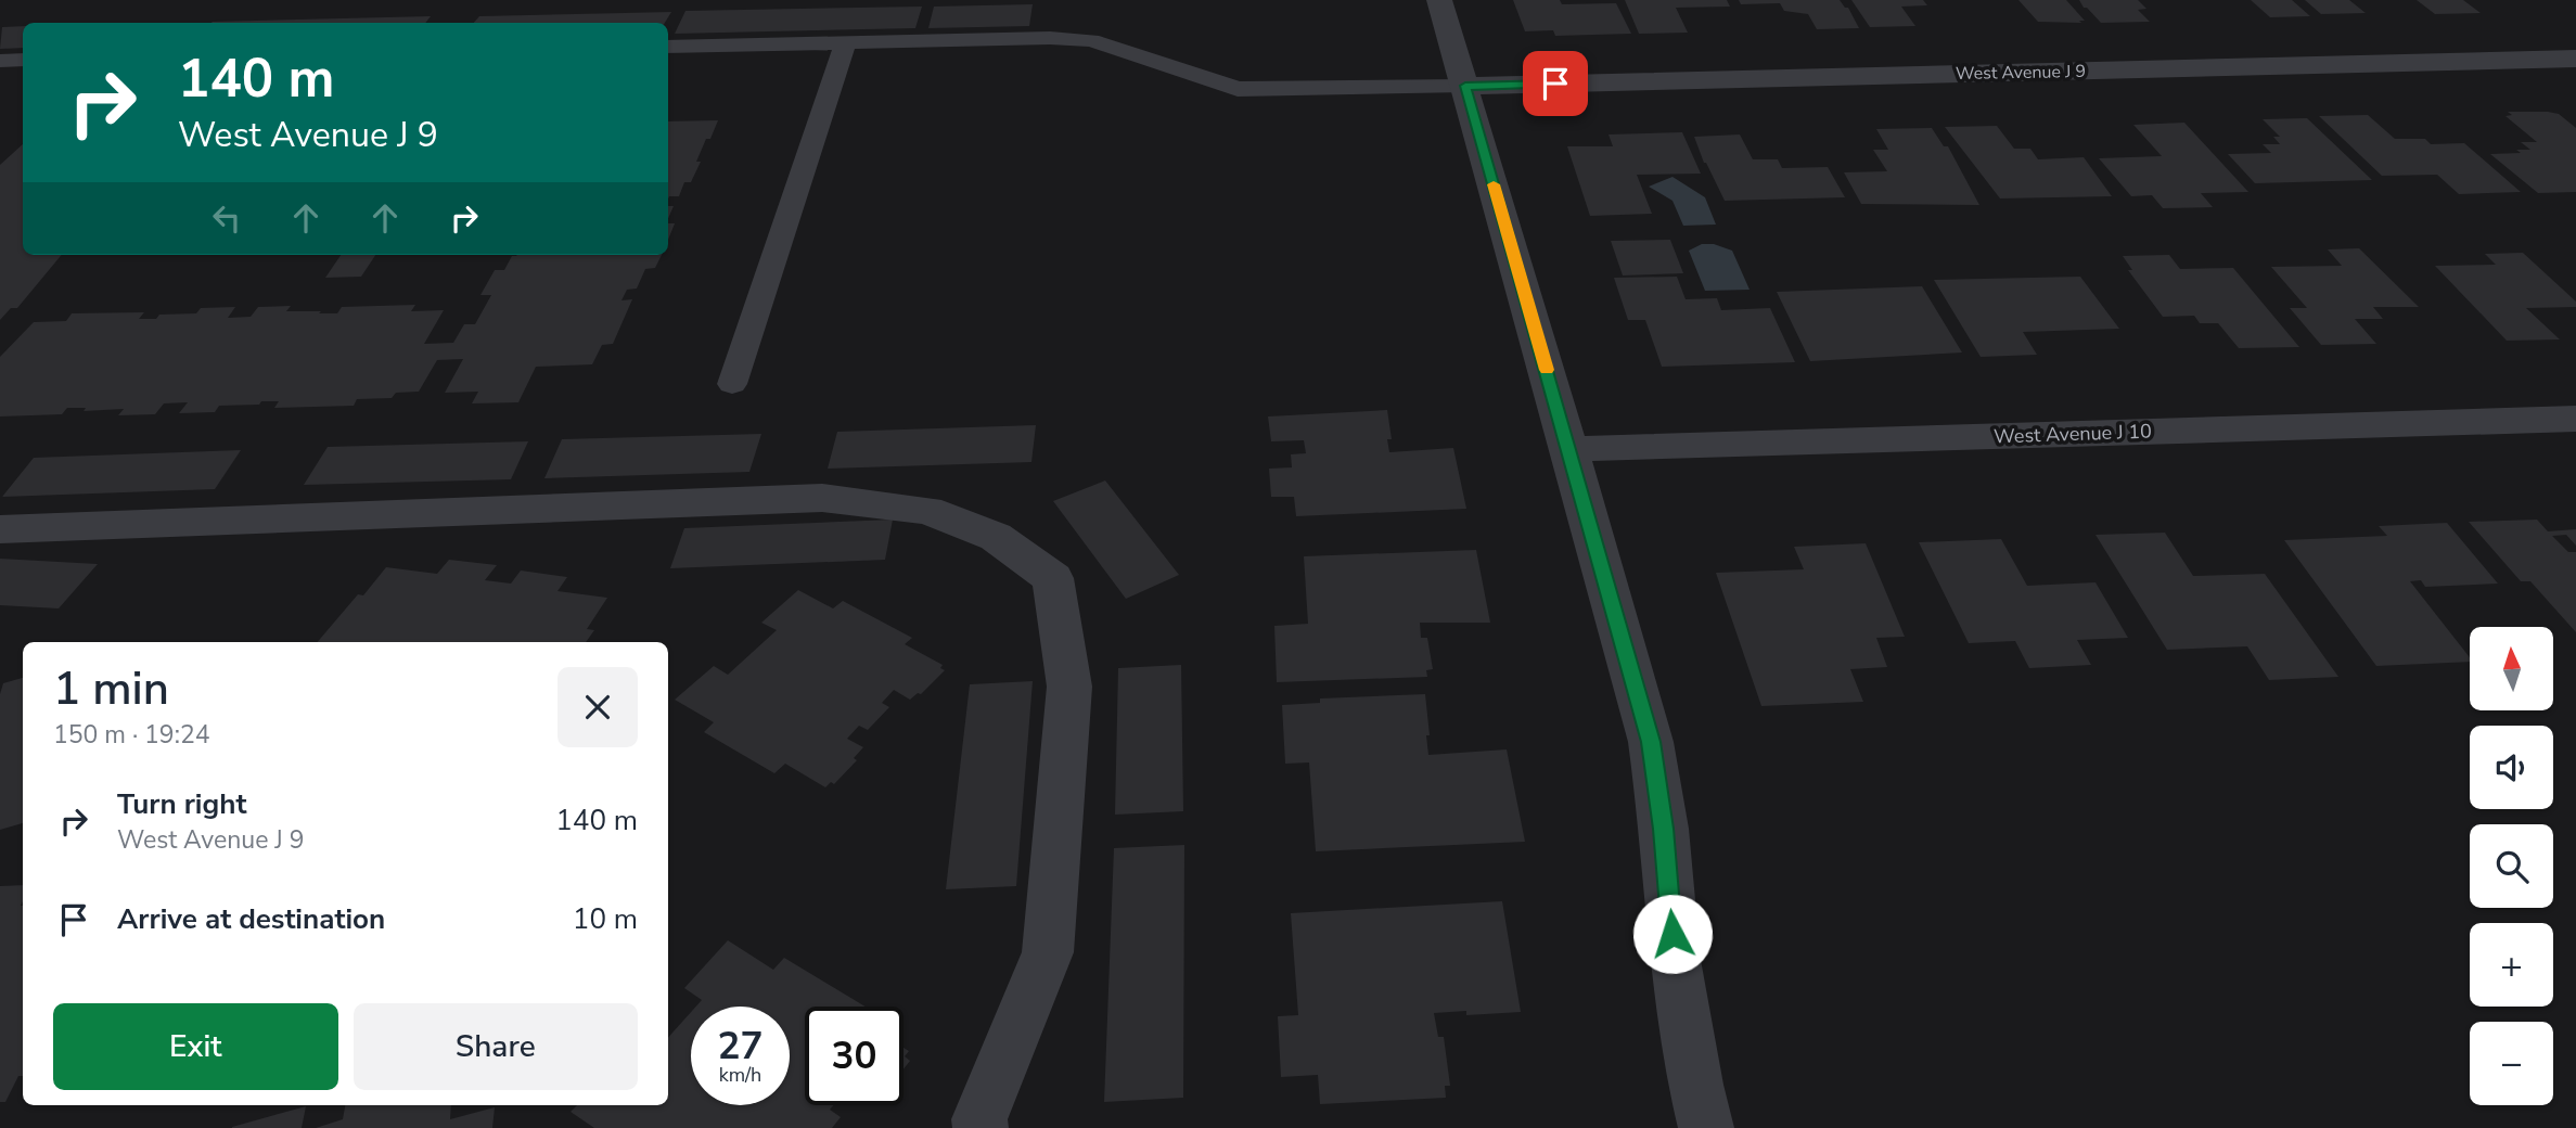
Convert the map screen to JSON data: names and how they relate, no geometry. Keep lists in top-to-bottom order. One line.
{"streets":{"street":["West Avenue J 9","West Avenue J 10"]},"north":"top","page":{"turn":["140 m","West Avenue J 9"],"map_buttons":["+","−"],"heading":["1 min","150 m · 19:24"],"list":[{"name":"Turn right","note":"West Avenue J 9","value":"140 m"},{"name":"Arrive at destination","value":"10 m"}],"buttons":["Exit","Share"],"speed":"27 km/h","limit":"30"}}
